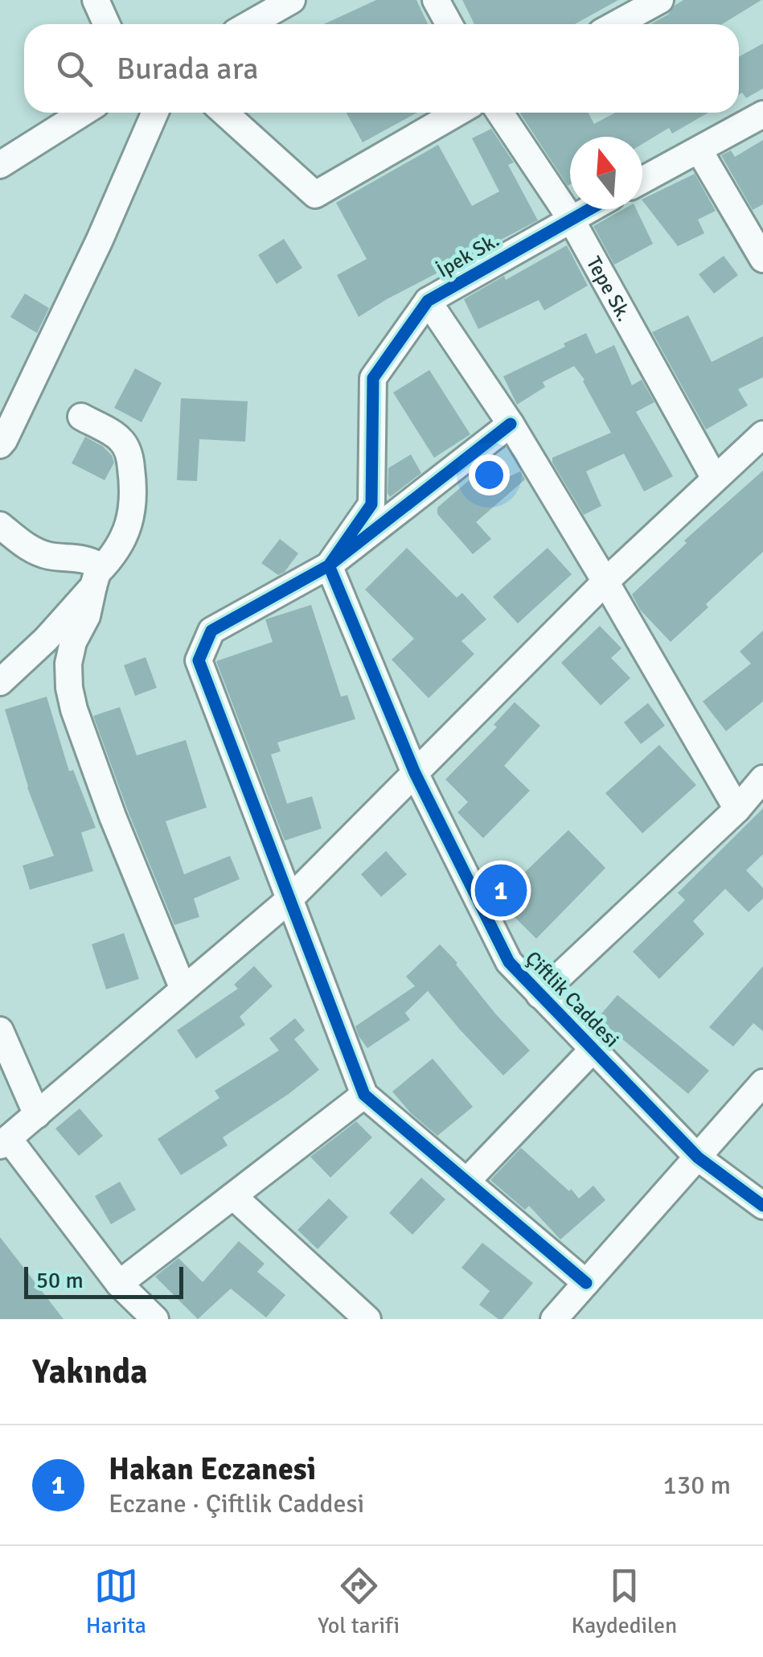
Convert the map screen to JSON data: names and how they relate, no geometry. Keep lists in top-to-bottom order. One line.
{"streets":{"street":["İpek Sk.","Tepe Sk.","Çiftlik Caddesi"]},"crossings":[["İpek Sk.","Tepe Sk."],["İpek Sk.","Çiftlik Caddesi"]],"scale_bar":"50 m","north":"top","page":{"search":"Burada ara","pins":"1","scale":"50 m","heading":"Yakında","list":[{"mark":"1","name":"Hakan Eczanesi","note":"Eczane · Çiftlik Caddesi","value":"130 m"}],"nav":["Harita","Yol tarifi","Kaydedilen"]}}
